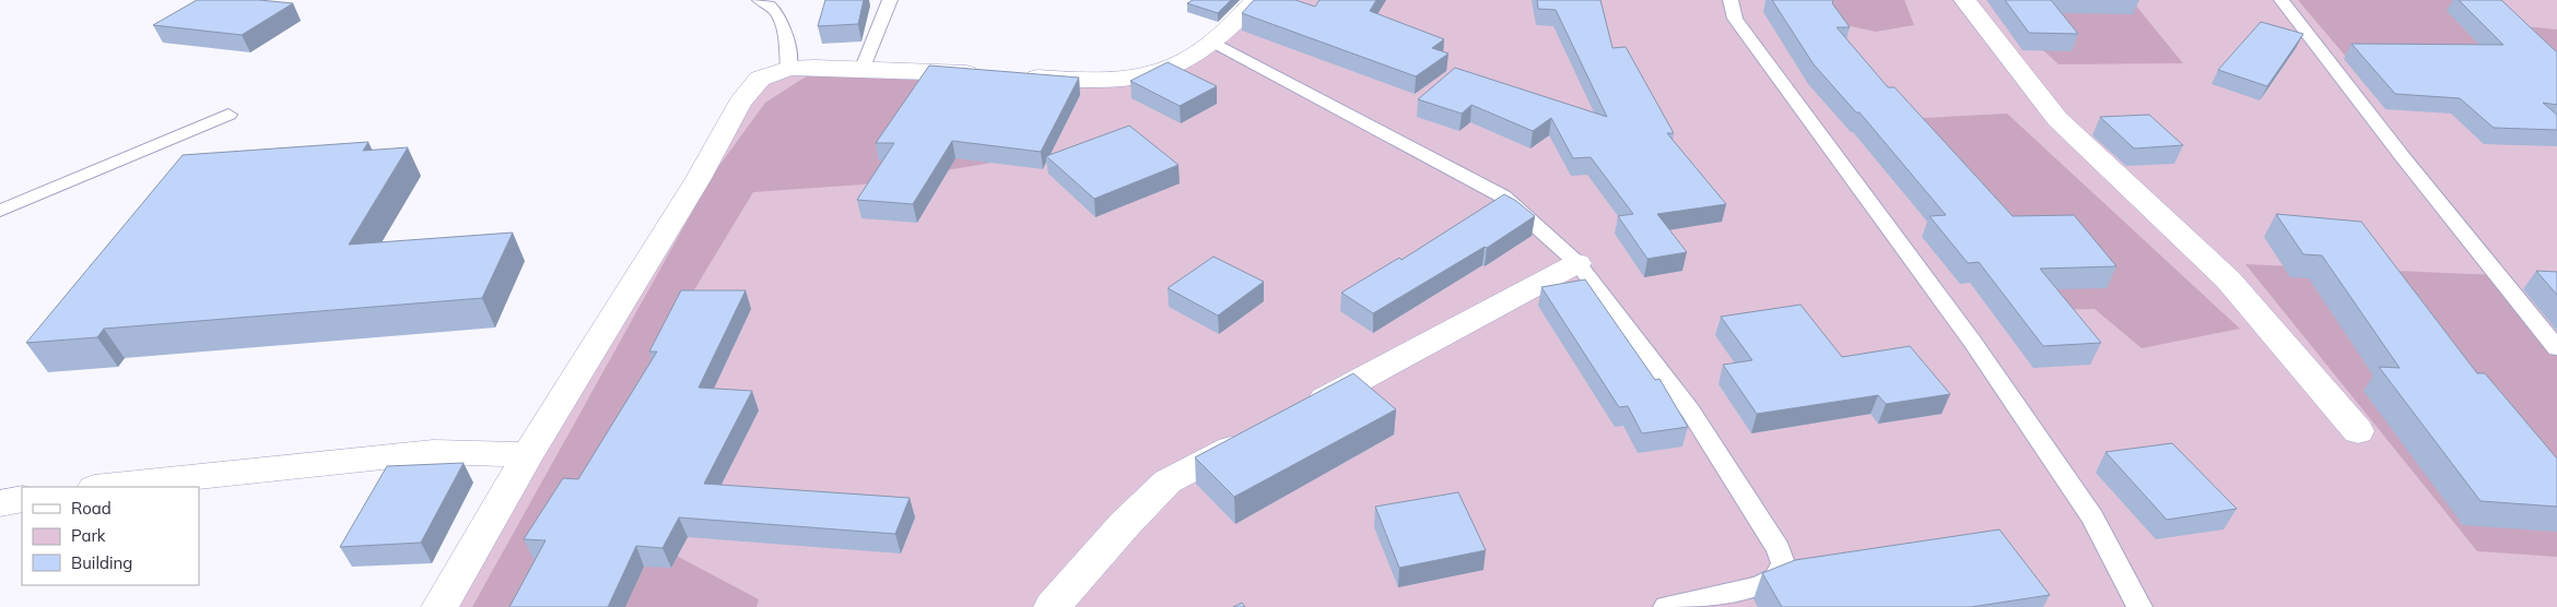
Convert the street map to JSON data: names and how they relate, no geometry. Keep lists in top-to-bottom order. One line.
{"legend":["Road","Park","Building"]}
